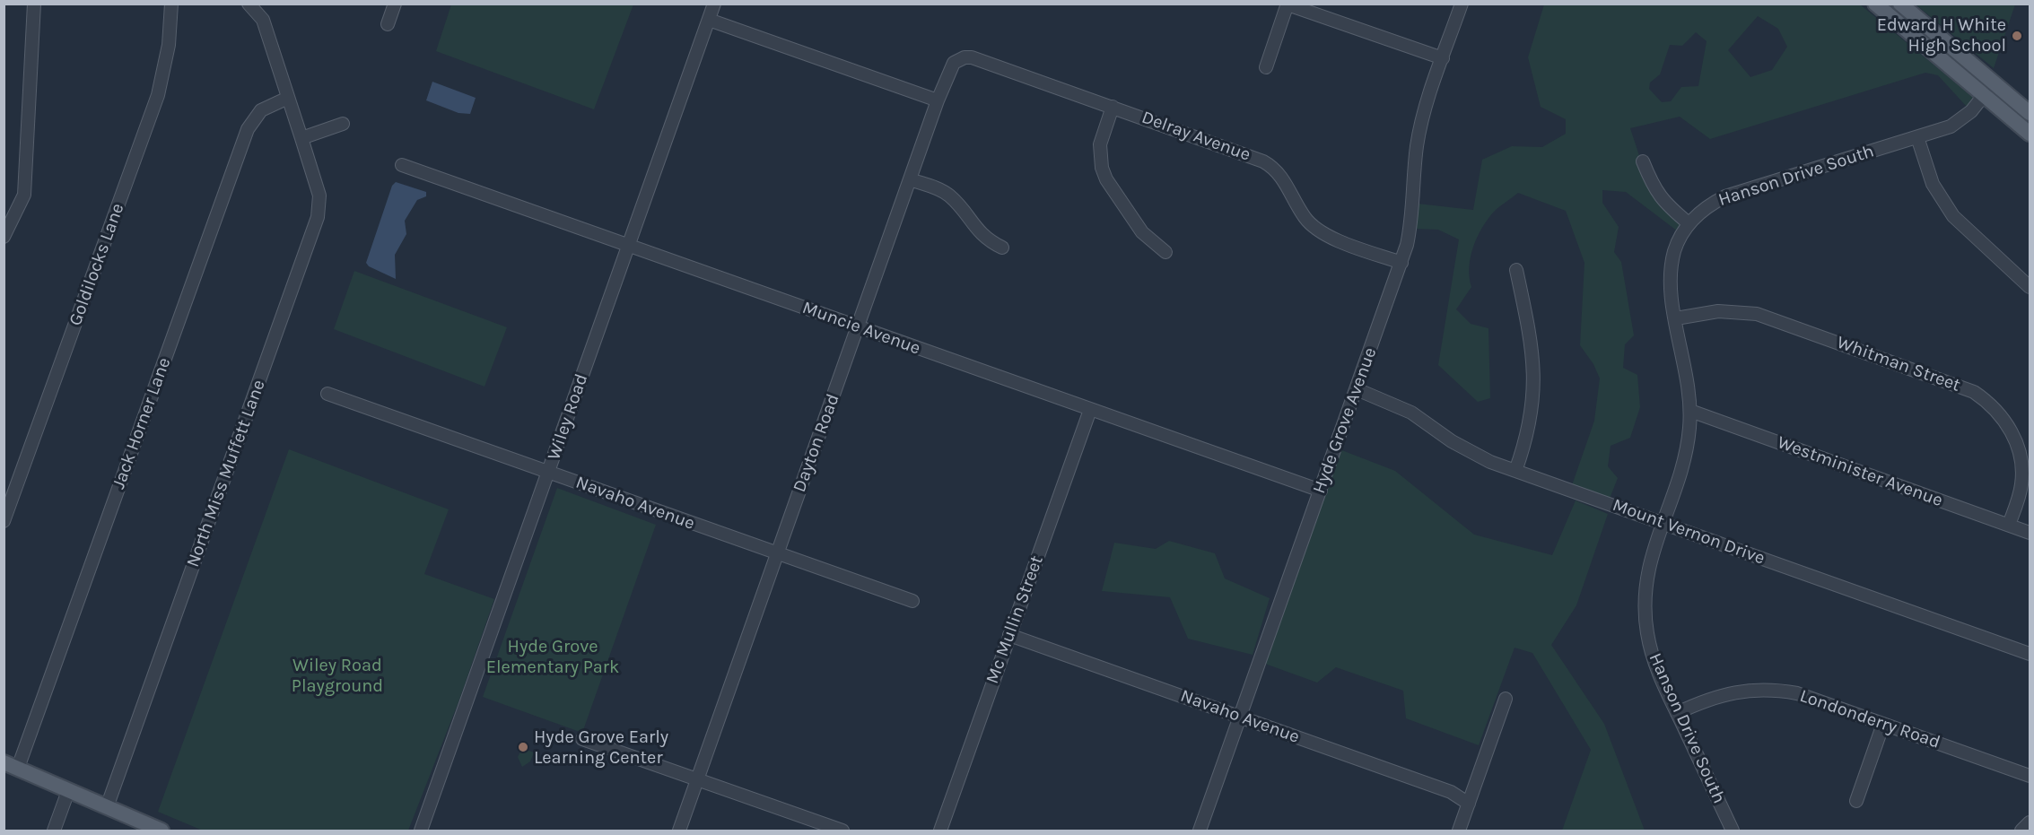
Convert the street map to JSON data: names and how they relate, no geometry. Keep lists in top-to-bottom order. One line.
{"streets":{"street":["Delray Avenue","Hanson Drive South","Goldilocks Lane","Muncie Avenue","Whitman Street","Wiley Road","Hyde Grove Avenue","Jack Horner Lane","Dayton Road","Westminister Avenue","North Miss Muffett Lane","Navaho Avenue","Mount Vernon Drive","Mc Mullin Street","Londonderry Road"]},"crossings":[["Delray Avenue","Hyde Grove Avenue"],["Delray Avenue","Dayton Road"],["Hanson Drive South","Whitman Street"],["Hanson Drive South","Westminister Avenue"],["Hanson Drive South","Mount Vernon Drive"],["Hanson Drive South","Londonderry Road"],["Muncie Avenue","Wiley Road"],["Muncie Avenue","Hyde Grove Avenue"],["Muncie Avenue","Dayton Road"],["Muncie Avenue","Mc Mullin Street"],["Whitman Street","Westminister Avenue"],["Wiley Road","Navaho Avenue"],["Hyde Grove Avenue","Navaho Avenue"],["Hyde Grove Avenue","Mount Vernon Drive"],["Jack Horner Lane","North Miss Muffett Lane"],["Dayton Road","Navaho Avenue"],["Navaho Avenue","Mc Mullin Street"]],"parks":["Hyde Grove Elementary Park","Wiley Road Playground"],"places":["Edward H White High School","Hyde Grove Early Learning Center"]}
